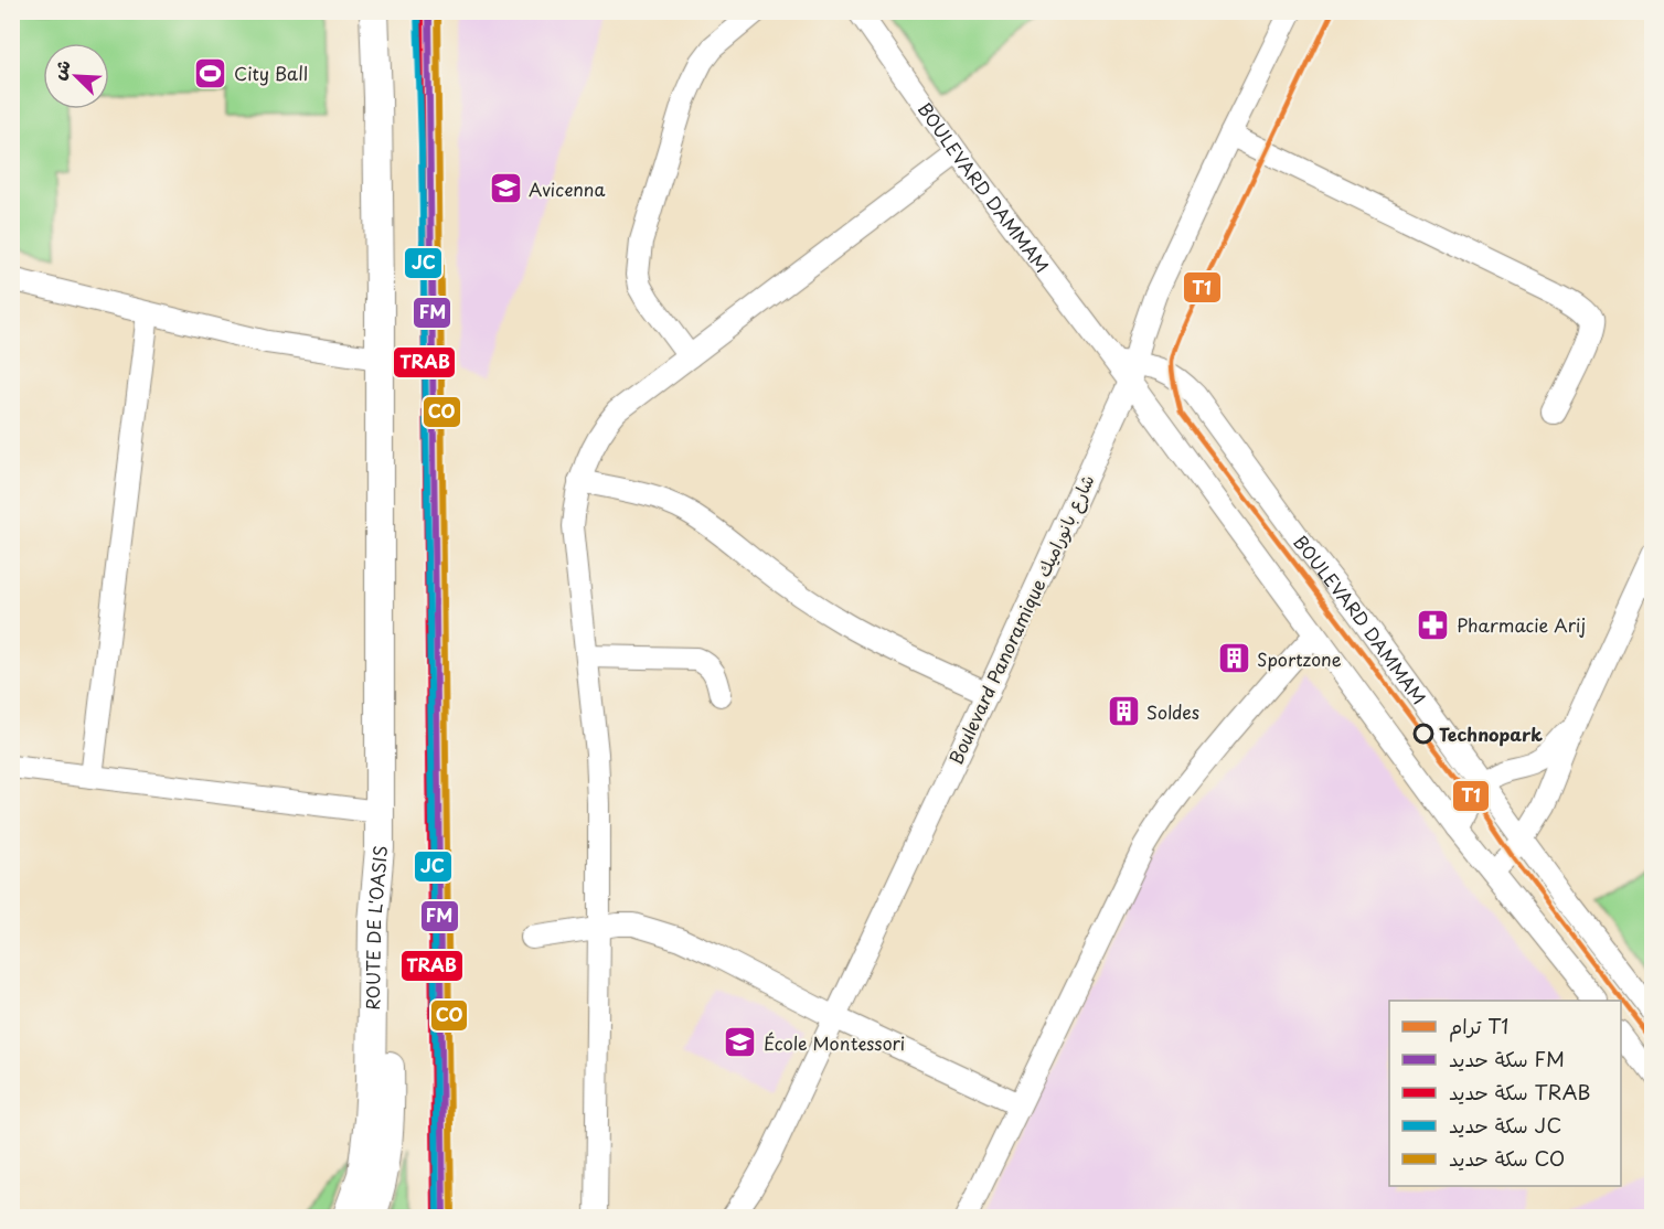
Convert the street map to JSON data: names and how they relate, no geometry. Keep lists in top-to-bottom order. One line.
{"streets":{"main road":["ROUTE DE L'OASIS"],"street":["BOULEVARD DAMMAM","Boulevard Panoramique شارع بانوراميك"]},"crossings":[["BOULEVARD DAMMAM","Boulevard Panoramique شارع بانوراميك"]],"places":{"sports":["City Ball"],"school or university":["Avicenna","École Montessori"],"pharmacy":["Pharmacie Arij"],"building":["Sportzone","Soldes"],"other":["Technopark"]},"lines":["tram line T1","rail line FM","rail line TRAB","rail line JC","rail line CO"],"legend":["ترام T1","سكة حديد FM","سكة حديد TRAB","سكة حديد JC","سكة حديد CO"],"north":"top left"}
